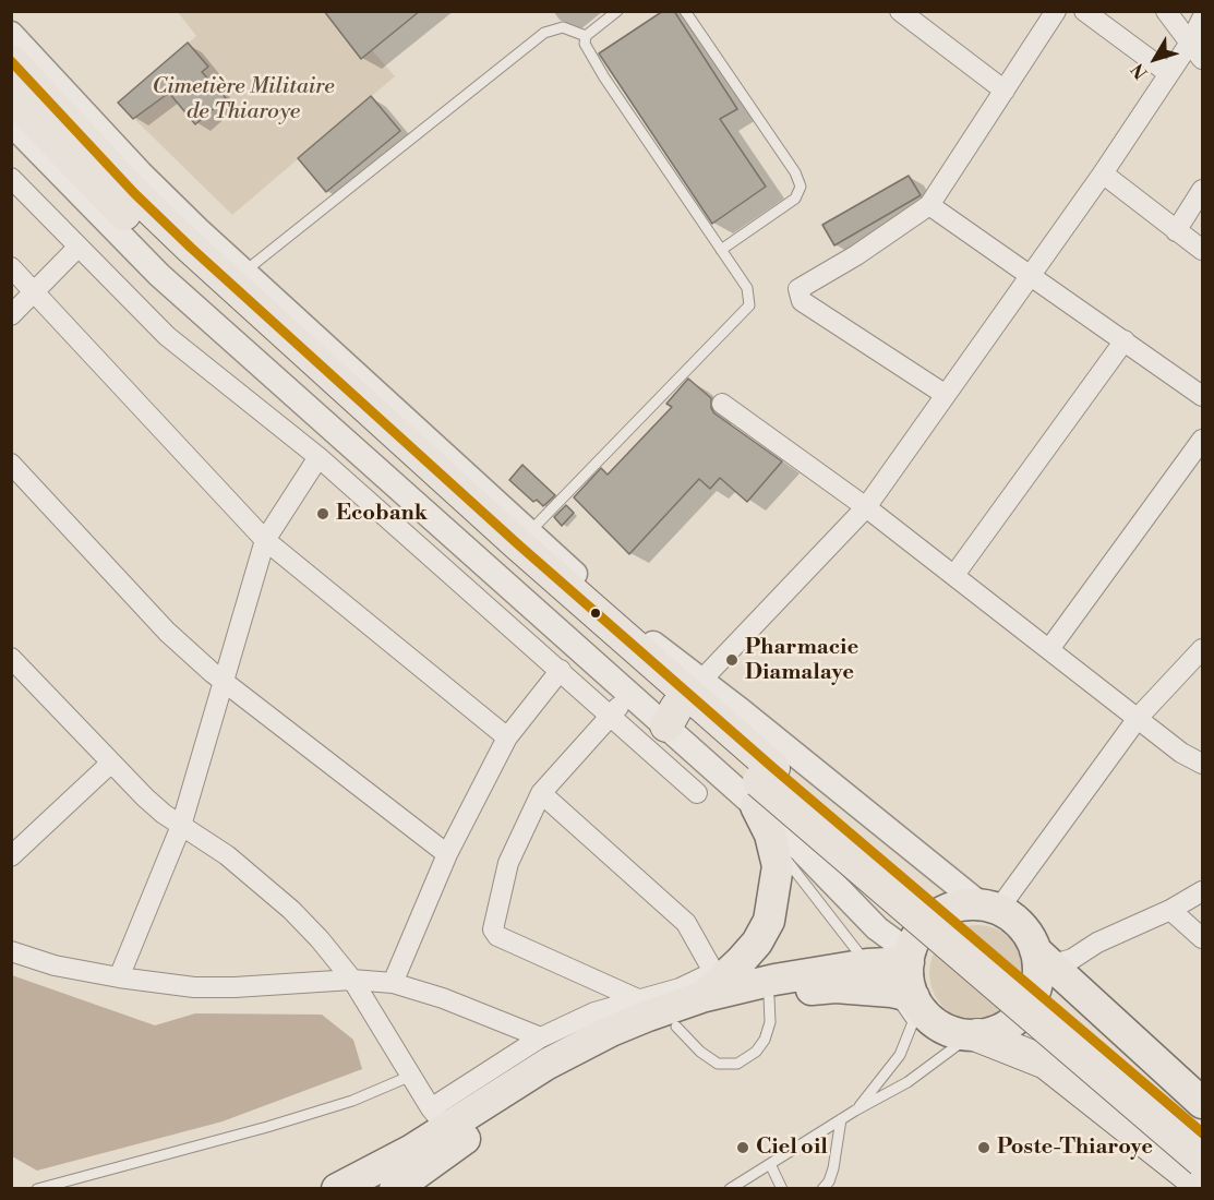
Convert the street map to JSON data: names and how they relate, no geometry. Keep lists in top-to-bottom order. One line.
{"parks":["Cimetière Militaire de Thiaroye"],"places":["Ecobank","Pharmacie Diamalaye","Ciel oil","Poste-Thiaroye"],"north":"bottom left"}
